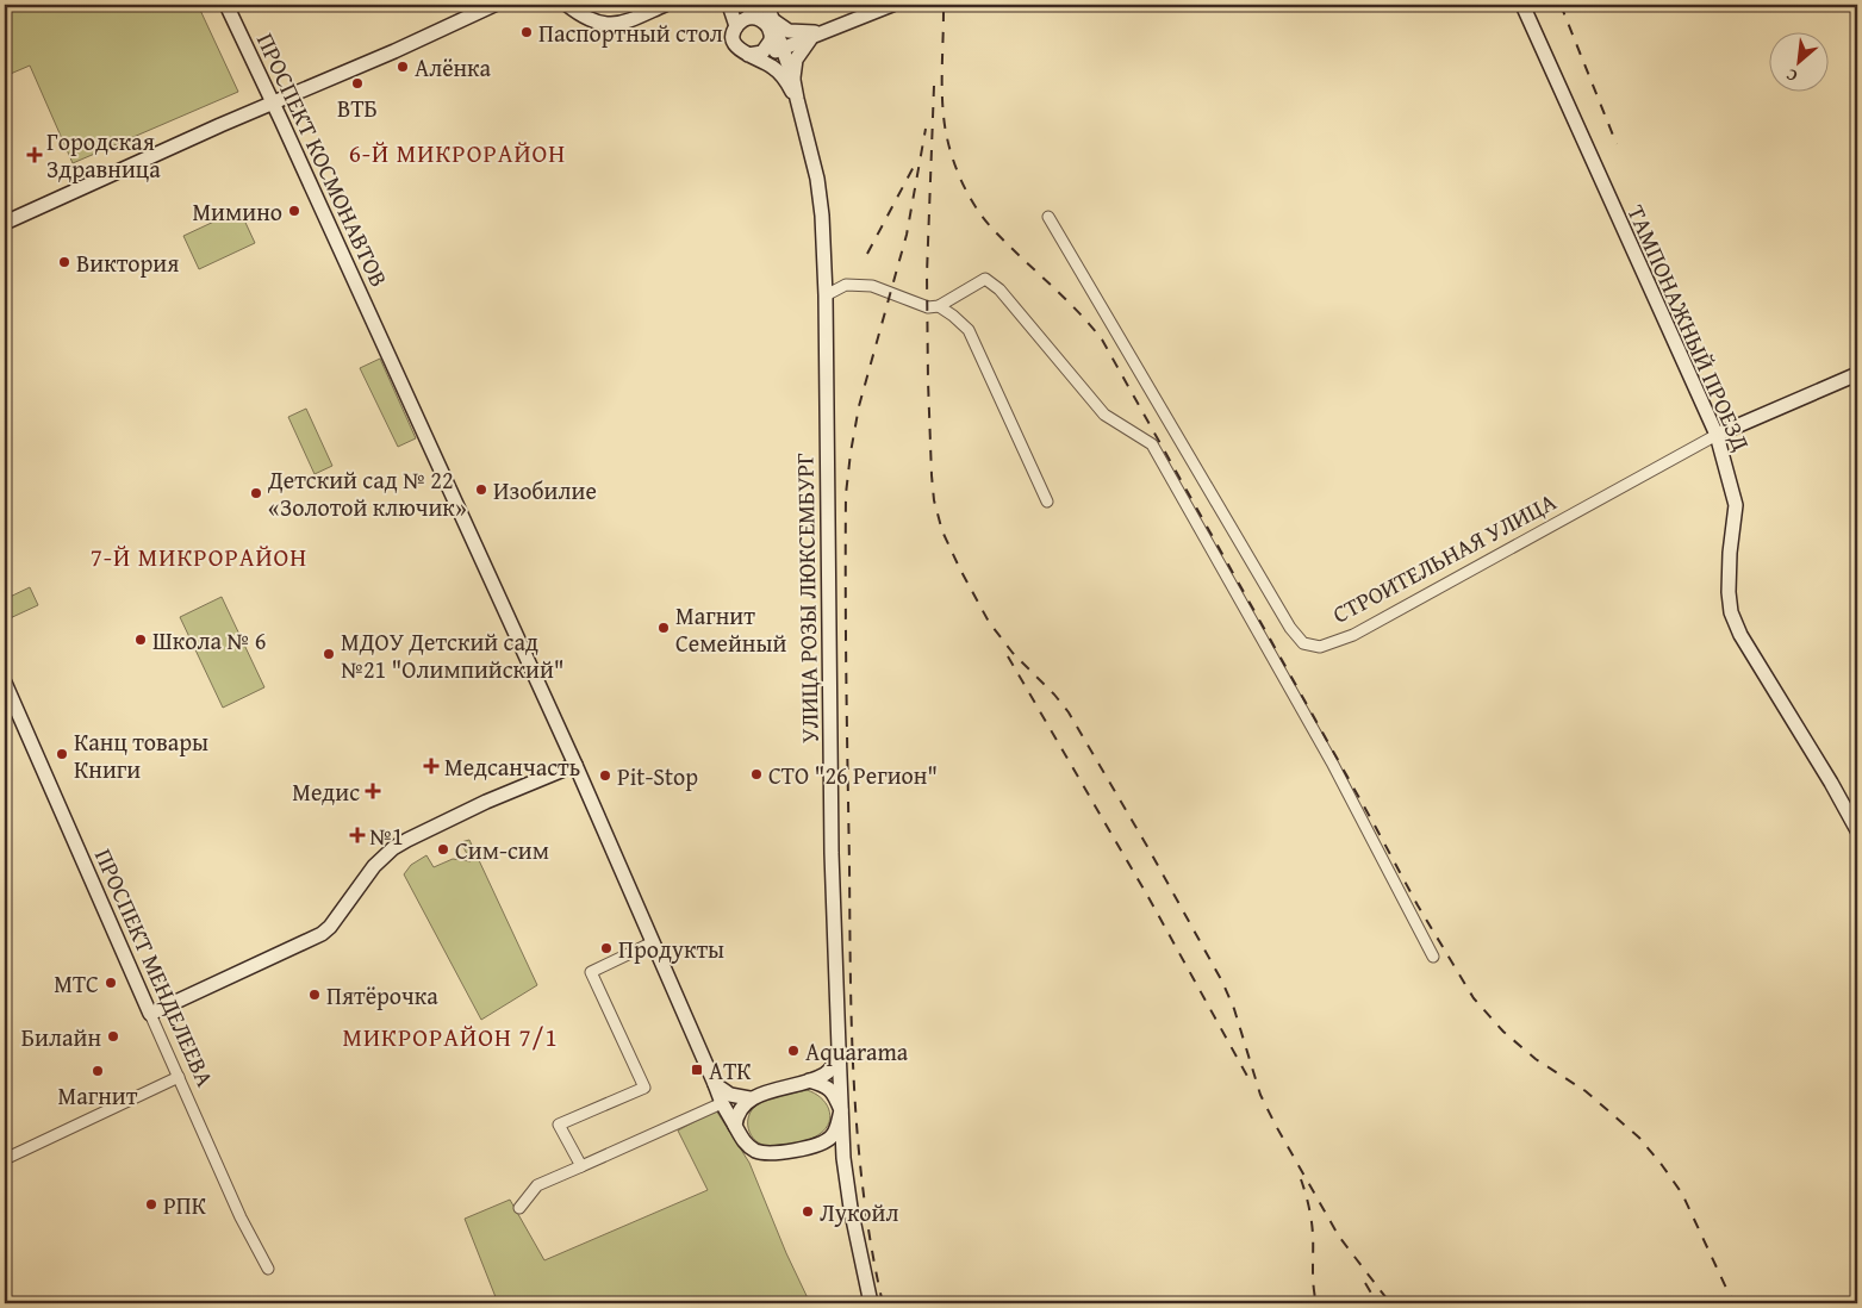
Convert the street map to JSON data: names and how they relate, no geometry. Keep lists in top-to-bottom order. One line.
{"streets":{"main road":["ПРОСПЕКТ КОСМОНАВТОВ","ТАМПОНАЖНЫЙ ПРОЕЗД","СТРОИТЕЛЬНАЯ УЛИЦА","УЛИЦА РОЗЫ ЛЮКСЕМБУРГ","ПРОСПЕКТ МЕНДЕЛЕЕВА"]},"crossings":[["ПРОСПЕКТ КОСМОНАВТОВ","УЛИЦА РОЗЫ ЛЮКСЕМБУРГ"],["ТАМПОНАЖНЫЙ ПРОЕЗД","СТРОИТЕЛЬНАЯ УЛИЦА"]],"districts":["6-Й МИКРОРАЙОН","7-Й МИКРОРАЙОН","МИКРОРАЙОН 7/1"],"places":{"other":["Паспортный стол","Алёнка","ВТБ","Мимино","Виктория","Изобилие","Детский сад № 22 «Золотой ключик»","Магнит Семейный","Школа № 6","МДОУ Детский сад №21 \"Олимпийский\"","Канц товары Книги","СТО \"26 Регион\"","Pit-Stop","Сим-сим","Продукты","МТС","Пятёрочка","Билайн","Aquarama","Магнит","РПК","Лукойл"],"health":["Городская Здравница","Медсанчасть","Медис","№1"],"transit":["АТК"]},"north":"bottom left"}
